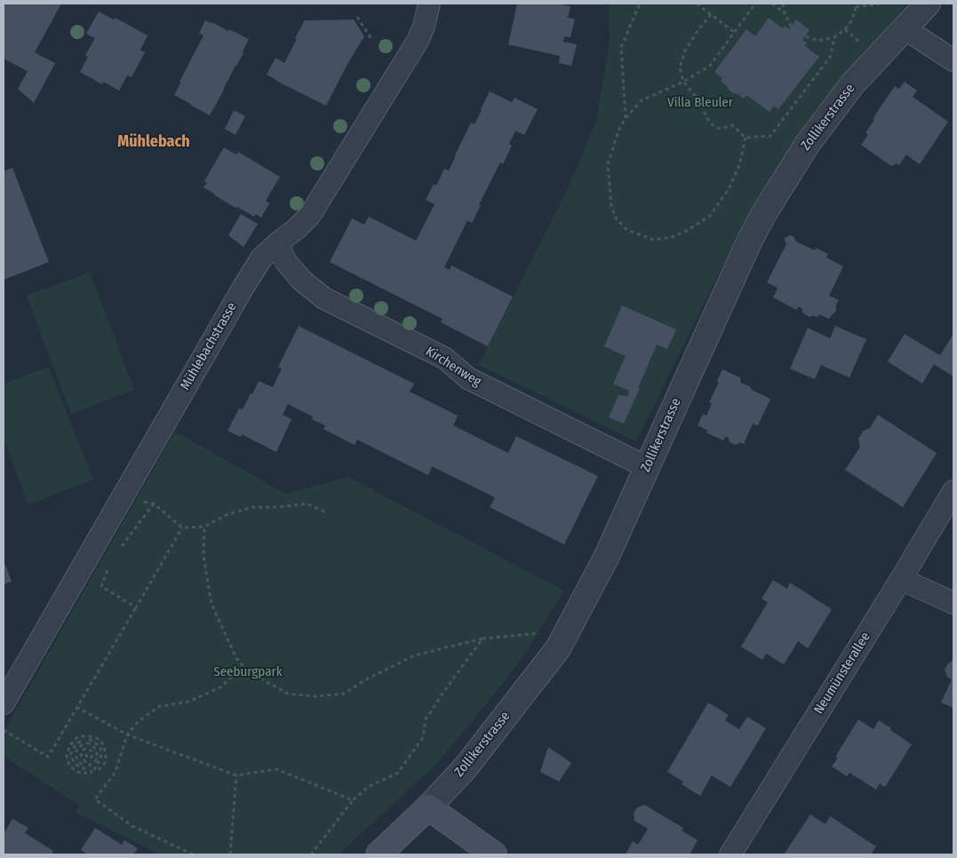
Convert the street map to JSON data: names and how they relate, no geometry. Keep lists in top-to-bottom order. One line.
{"streets":{"main road":["Zollikerstrasse"],"street":["Mühlebachstrasse","Kirchenweg","Neumünsterallee"]},"crossings":[["Zollikerstrasse","Kirchenweg"],["Mühlebachstrasse","Kirchenweg"]],"districts":["Mühlebach"],"parks":["Villa Bleuler","Seeburgpark"]}
